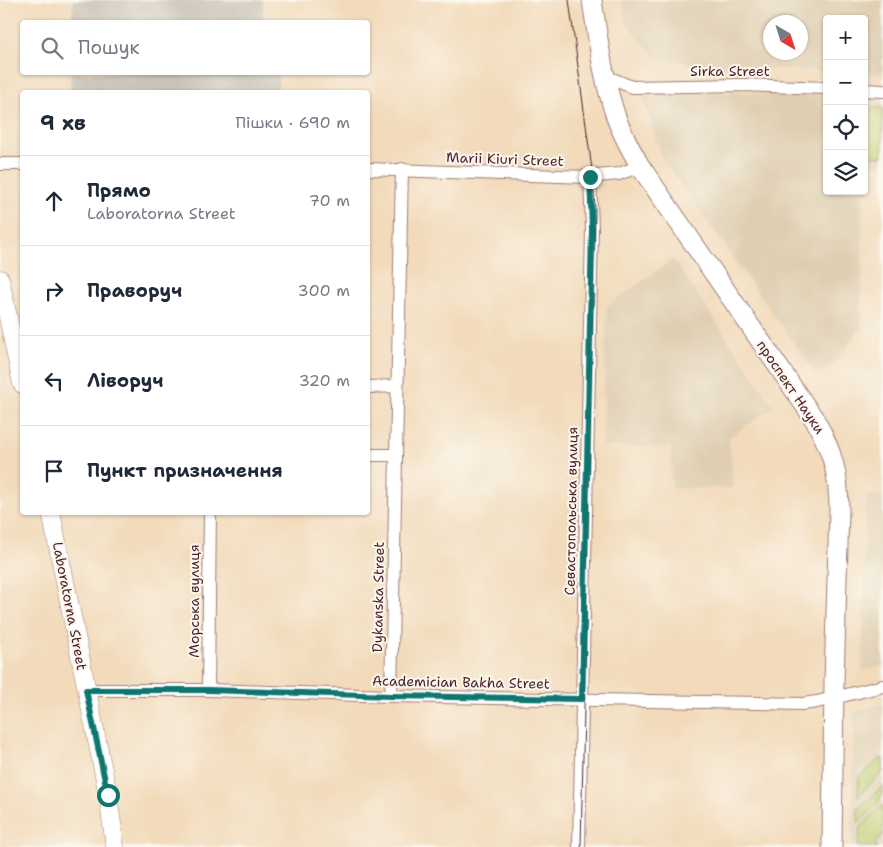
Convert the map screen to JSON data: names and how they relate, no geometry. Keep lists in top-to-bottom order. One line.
{"streets":{"main road":["проспект Науки","Laboratorna Street"],"street":["Sirka Street","Marii Kiuri Street","Севастопольська вулиця","Dykanska Street","Морська вулиця","Academician Bakha Street"]},"crossings":[["Sirka Street","проспект Науки"],["Marii Kiuri Street","проспект Науки"],["Marii Kiuri Street","Севастопольська вулиця"],["Marii Kiuri Street","Dykanska Street"],["проспект Науки","Academician Bakha Street"],["Севастопольська вулиця","Academician Bakha Street"],["Dykanska Street","Academician Bakha Street"],["Морська вулиця","Academician Bakha Street"],["Laboratorna Street","Academician Bakha Street"]],"north":"bottom right","page":{"map_buttons":["+","−"],"search":"Пошук","heading":["9 хв","Пішки · 690 m"],"list":[["Прямо","Laboratorna Street","70 m"],["Праворуч","300 m"],["Ліворуч","320 m"],"Пункт призначення"]}}
